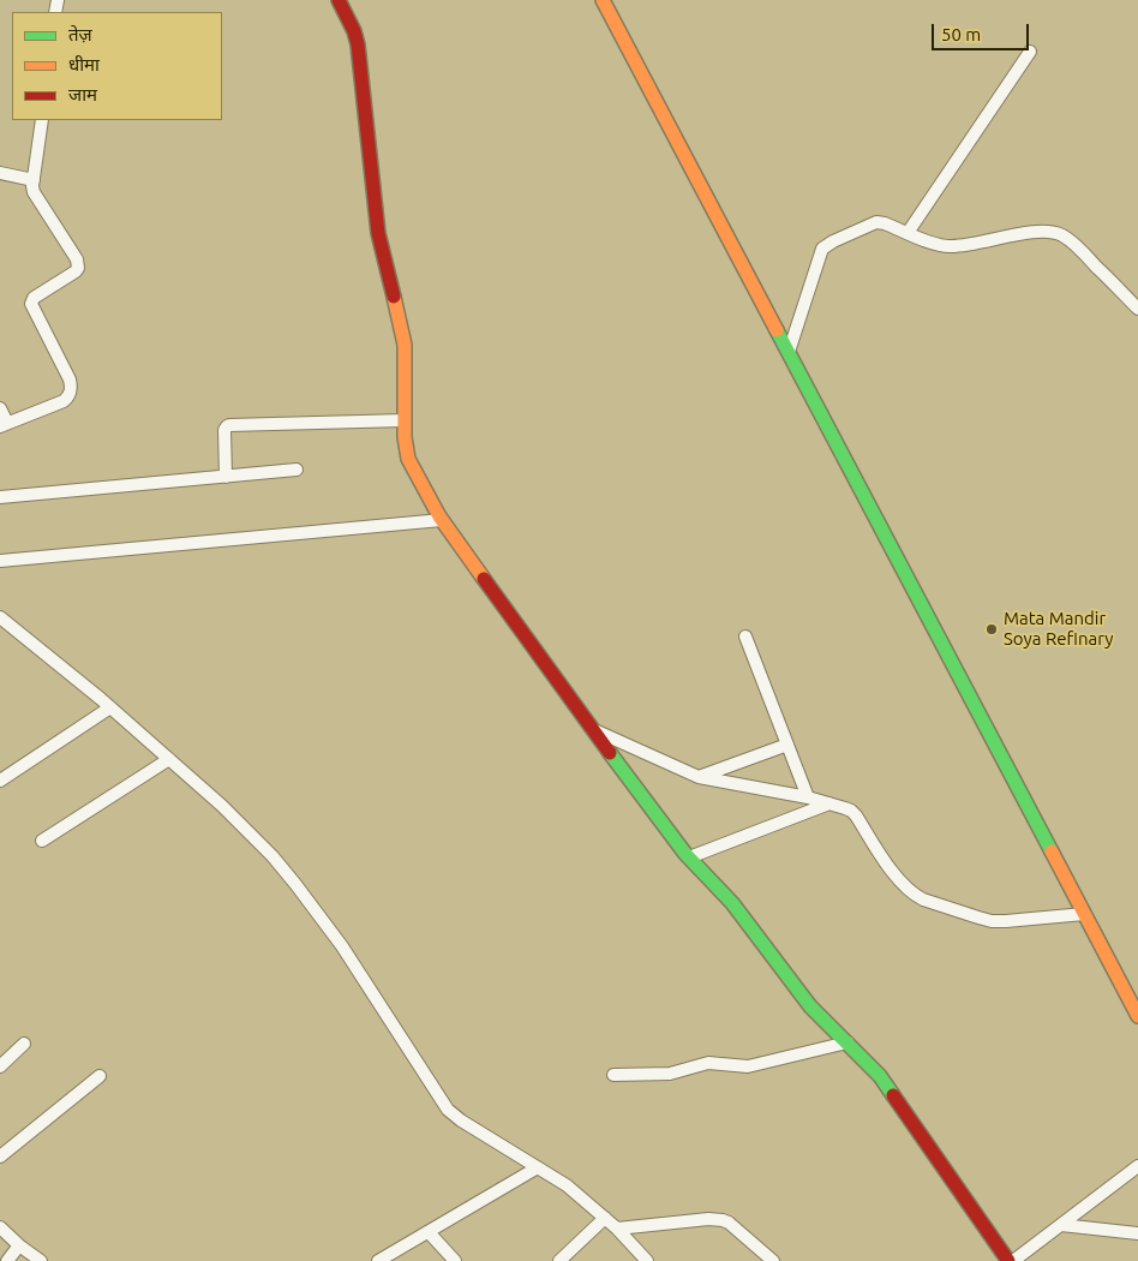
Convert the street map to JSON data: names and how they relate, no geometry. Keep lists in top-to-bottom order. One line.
{"places":["Mata Mandir Soya Refinary"],"legend":["तेज़","धीमा","जाम"],"scale_bar":"50 m"}
